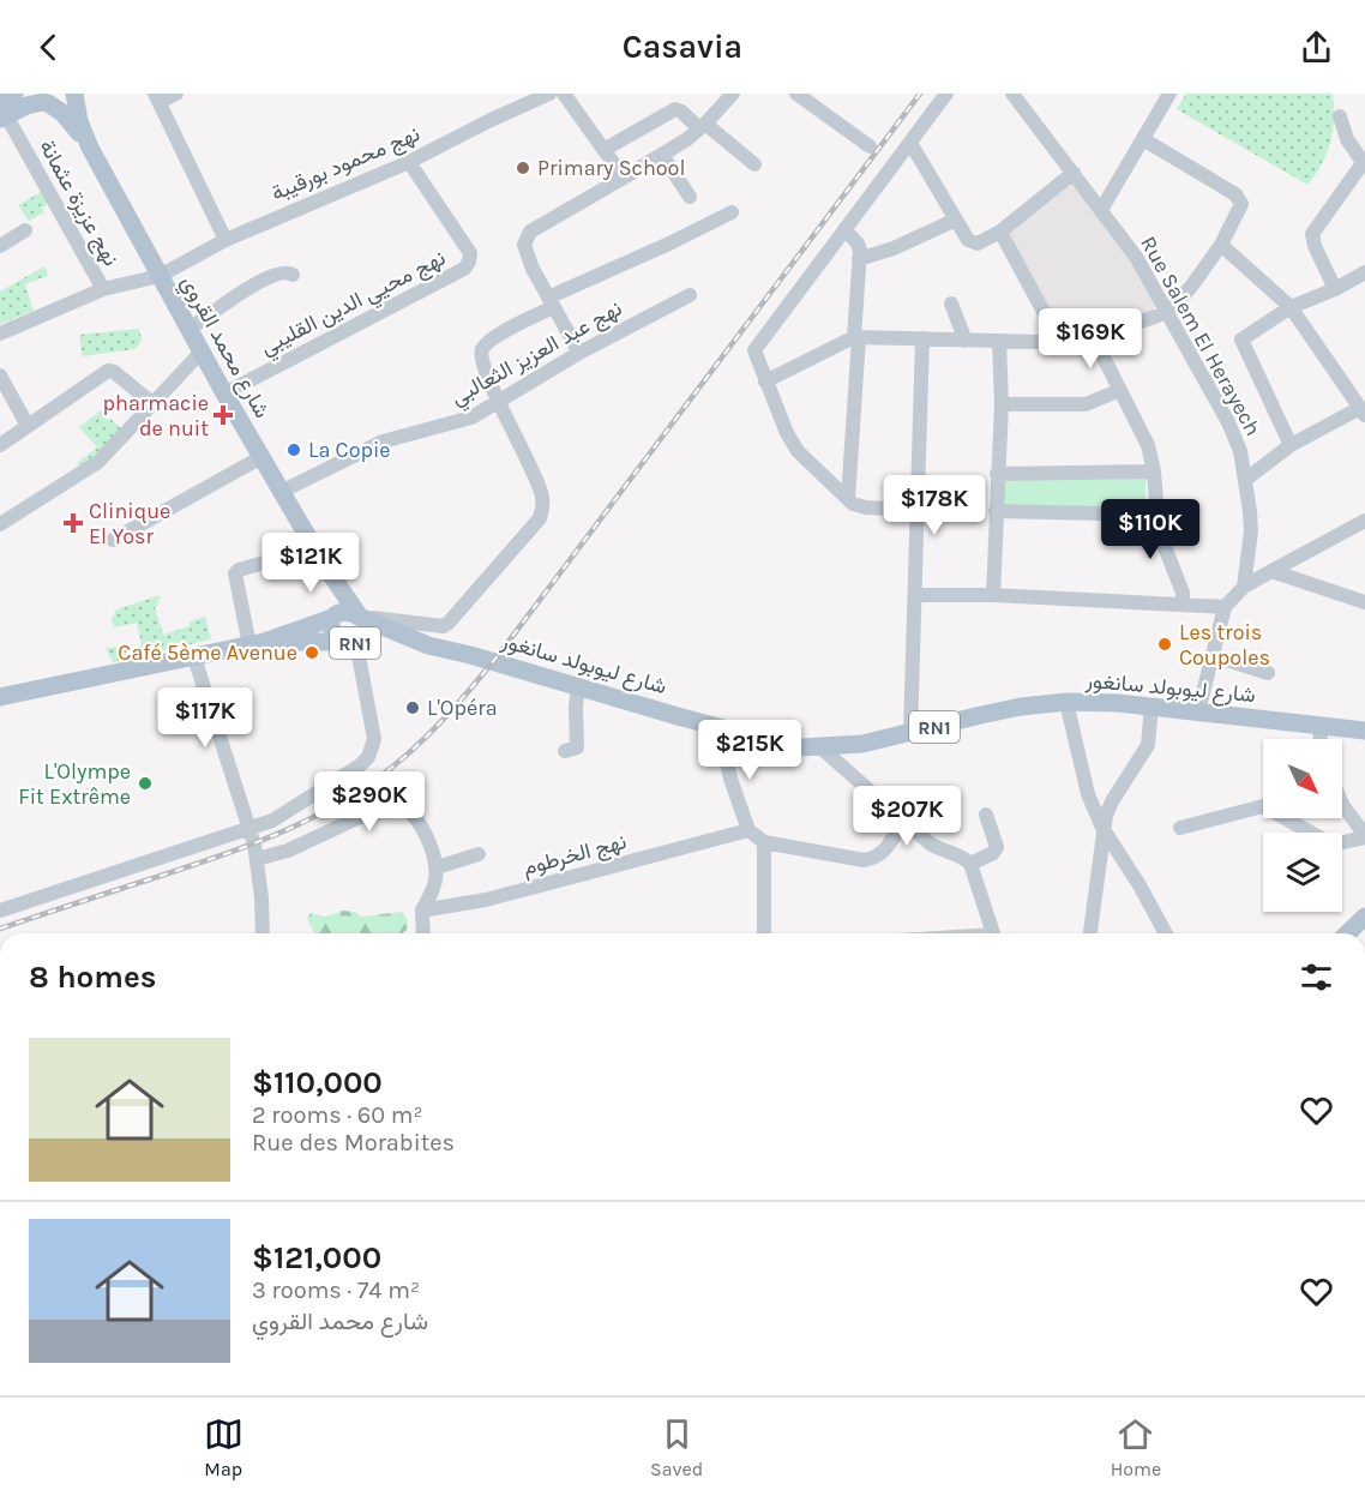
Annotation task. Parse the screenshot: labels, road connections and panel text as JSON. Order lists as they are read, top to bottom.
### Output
{
  "streets": {
    "main road": ["شارع محمد القروي", "RN1", "شارع ليوبولد سانغور"],
    "street": [
      "نهج محمود بورقيبة",
      "نهج عزيزة عثمانة",
      "نهج محيي الدين القليبي",
      "Rue Salem El Herayech",
      "نهج عبد العزيز الثعالبي",
      "نهج الخرطوم"
    ]
  },
  "crossings": [
    ["نهج محمود بورقيبة", "نهج عزيزة عثمانة"],
    ["نهج محمود بورقيبة", "نهج محيي الدين القليبي"],
    ["نهج محمود بورقيبة", "شارع محمد القروي"],
    ["نهج محيي الدين القليبي", "شارع محمد القروي"],
    ["شارع محمد القروي", "نهج عبد العزيز الثعالبي"],
    ["شارع محمد القروي", "RN1"],
    ["شارع محمد القروي", "شارع ليوبولد سانغور"],
    ["RN1", "شارع ليوبولد سانغور"]
  ],
  "places": {
    "other": [
      "Primary School",
      "La Copie",
      "Les trois Coupoles",
      "Café 5ème Avenue",
      "L'Opéra",
      "L'Olympe Fit Extrême"
    ],
    "health": ["pharmacie de nuit", "Clinique El Yosr"]
  },
  "north": "bottom right",
  "page": {
    "header": "Casavia",
    "price": [
      "$169K",
      "$178K",
      "$110K",
      "$121K",
      "$117K",
      "$215K",
      "$290K",
      "$207K"
    ],
    "heading": "8 homes",
    "list": [
      {
        "name": "$110,000",
        "note": "2 rooms · 60 m² · Rue des Morabites"
      },
      {
        "name": "$121,000",
        "note": "3 rooms · 74 m² · شارع محمد القروي"
      }
    ],
    "tabs": ["Map", "Saved", "Home"]
  }
}
